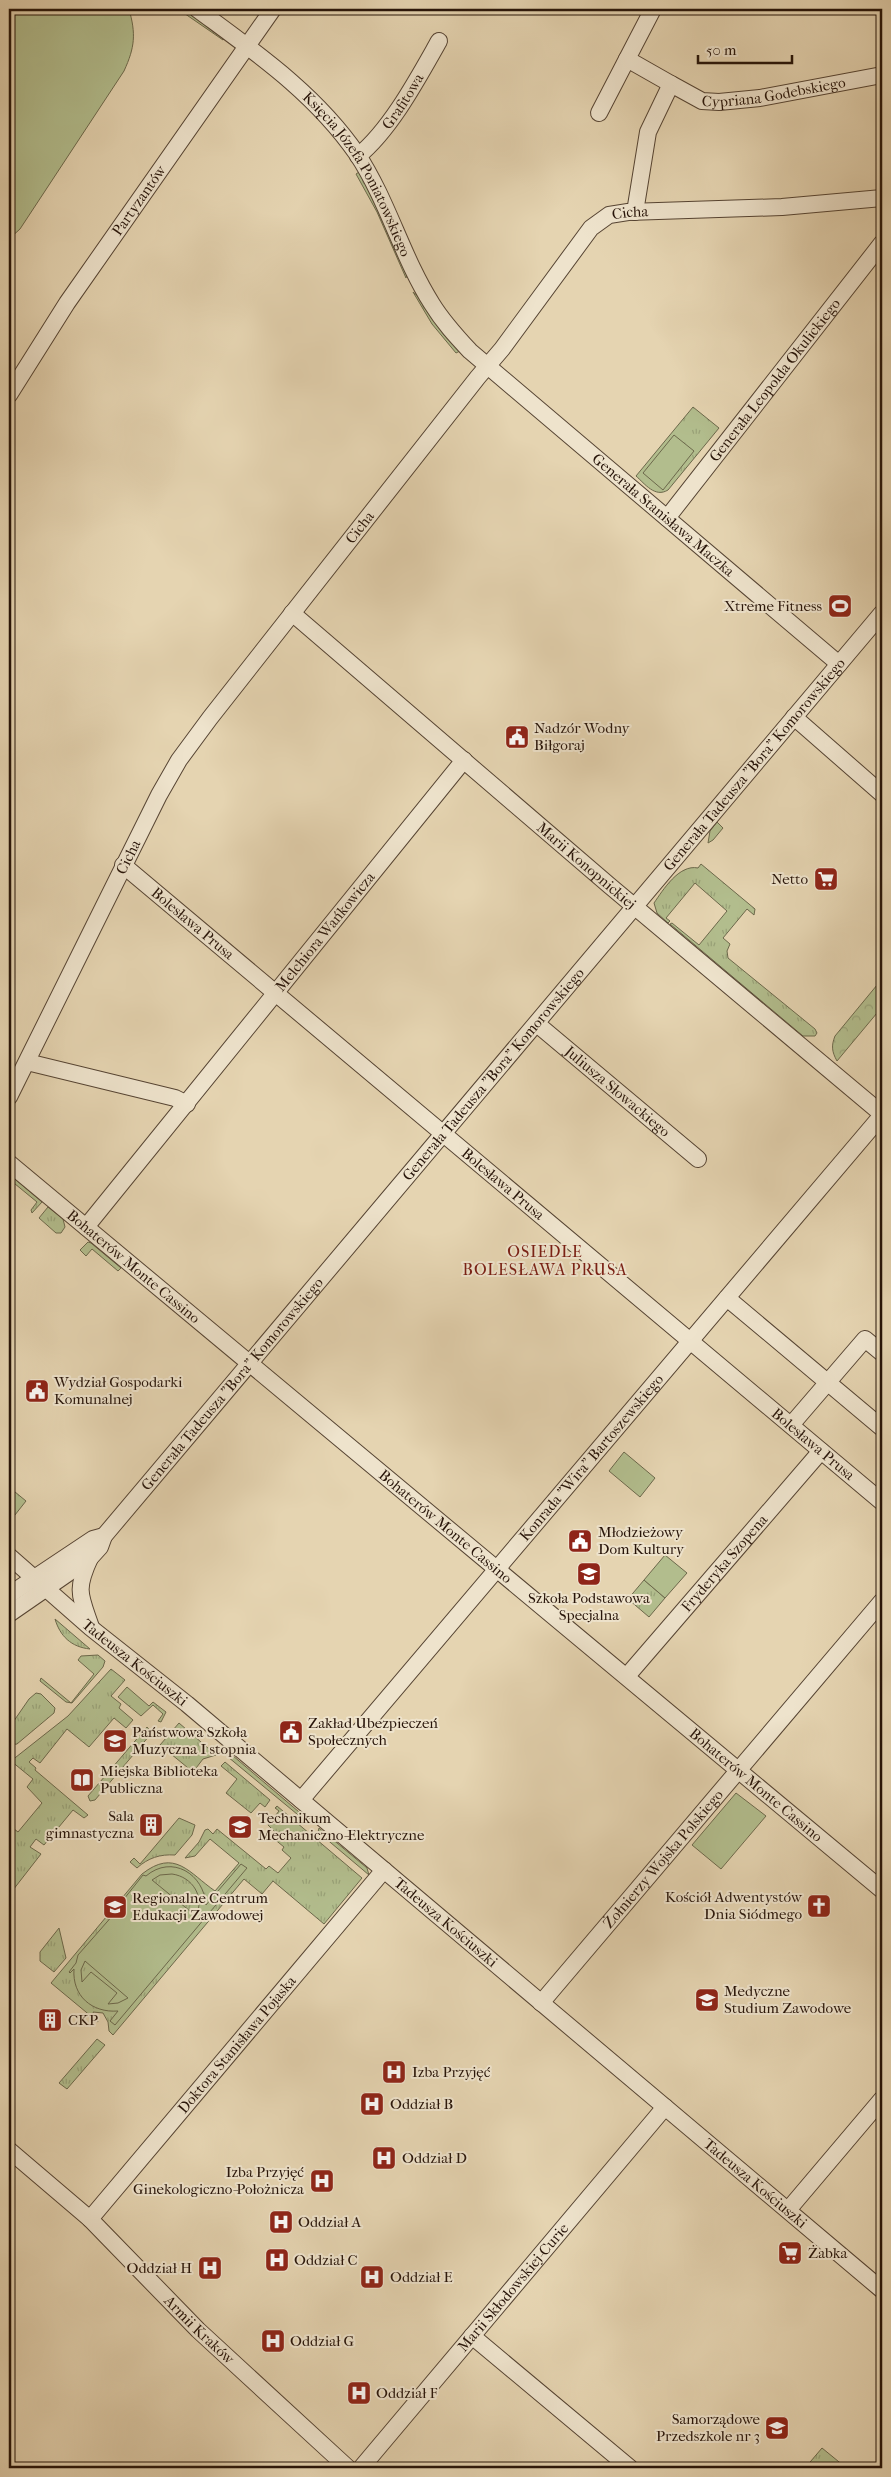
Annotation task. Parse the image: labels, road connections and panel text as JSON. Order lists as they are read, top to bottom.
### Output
{
  "streets": {
    "street": [
      "Cypriana Godebskiego",
      "Grafitowa",
      "Księcia Józefa Poniatowskiego",
      "Partyzantów",
      "Cicha",
      "Generała Leopolda Okulickiego",
      "Generała Stanisława Maczka",
      "Generała Tadeusza \"Bora\" Komorowskiego",
      "Marii Konopnickiej",
      "Bolesława Prusa",
      "Melchiora Wańkowicza",
      "Juliusza Słowackiego",
      "Bohaterów Monte Cassino",
      "Konrada \"Wira\" Bartoszewskiego",
      "Fryderyka Szopena",
      "Tadeusza Kościuszki",
      "Żołnierzy Wojska Polskiego",
      "Doktora Stanisława Pojaska",
      "Marii Skłodowskiej-Curie",
      "Armii Kraków"
    ]
  },
  "crossings": [
    ["Grafitowa", "Księcia Józefa Poniatowskiego"],
    ["Księcia Józefa Poniatowskiego", "Partyzantów"],
    ["Księcia Józefa Poniatowskiego", "Cicha"],
    ["Księcia Józefa Poniatowskiego", "Generała Stanisława Maczka"],
    ["Cicha", "Generała Stanisława Maczka"],
    ["Cicha", "Marii Konopnickiej"],
    ["Cicha", "Bolesława Prusa"],
    ["Generała Leopolda Okulickiego", "Generała Stanisława Maczka"],
    ["Generała Stanisława Maczka", "Generała Tadeusza \"Bora\" Komorowskiego"],
    ["Generała Tadeusza \"Bora\" Komorowskiego", "Marii Konopnickiej"],
    ["Generała Tadeusza \"Bora\" Komorowskiego", "Bolesława Prusa"],
    ["Generała Tadeusza \"Bora\" Komorowskiego", "Juliusza Słowackiego"],
    ["Generała Tadeusza \"Bora\" Komorowskiego", "Bohaterów Monte Cassino"],
    ["Generała Tadeusza \"Bora\" Komorowskiego", "Tadeusza Kościuszki"],
    ["Marii Konopnickiej", "Melchiora Wańkowicza"],
    ["Marii Konopnickiej", "Konrada \"Wira\" Bartoszewskiego"],
    ["Bolesława Prusa", "Melchiora Wańkowicza"],
    ["Bolesława Prusa", "Konrada \"Wira\" Bartoszewskiego"],
    ["Bolesława Prusa", "Fryderyka Szopena"],
    ["Melchiora Wańkowicza", "Bohaterów Monte Cassino"],
    ["Bohaterów Monte Cassino", "Konrada \"Wira\" Bartoszewskiego"],
    ["Bohaterów Monte Cassino", "Fryderyka Szopena"],
    ["Bohaterów Monte Cassino", "Żołnierzy Wojska Polskiego"],
    ["Konrada \"Wira\" Bartoszewskiego", "Tadeusza Kościuszki"],
    ["Tadeusza Kościuszki", "Żołnierzy Wojska Polskiego"],
    ["Tadeusza Kościuszki", "Doktora Stanisława Pojaska"],
    ["Tadeusza Kościuszki", "Marii Skłodowskiej-Curie"],
    ["Doktora Stanisława Pojaska", "Armii Kraków"]
  ],
  "districts": ["OSIEDLE BOLESŁAWA PRUSA"],
  "places": {
    "sports": ["Xtreme Fitness"],
    "public building": [
      "Nadzór Wodny Biłgoraj",
      "Wydział Gospodarki Komunalnej",
      "Młodzieżowy Dom Kultury",
      "Zakład Ubezpieczeń Społecznych"
    ],
    "supermarket": ["Netto", "Żabka"],
    "school or university": [
      "Szkoła Podstawowa Specjalna",
      "Państwowa Szkoła Muzyczna I stopnia",
      "Technikum Mechaniczno-Elektryczne",
      "Regionalne Centrum Edukacji Zawodowej",
      "Medyczne Studium Zawodowe",
      "Samorządowe Przedszkole nr 3"
    ],
    "library": ["Miejska Biblioteka Publiczna"],
    "building": ["Sala gimnastyczna", "CKP"],
    "church": ["Kościół Adwentystów Dnia Siódmego"],
    "hospital": [
      "Izba Przyjęć",
      "Oddział B",
      "Oddział D",
      "Izba Przyjęć Ginekologiczno-Położnicza",
      "Oddział A",
      "Oddział C",
      "Oddział H",
      "Oddział E",
      "Oddział G",
      "Oddział F"
    ]
  },
  "scale_bar": "50 m"
}
